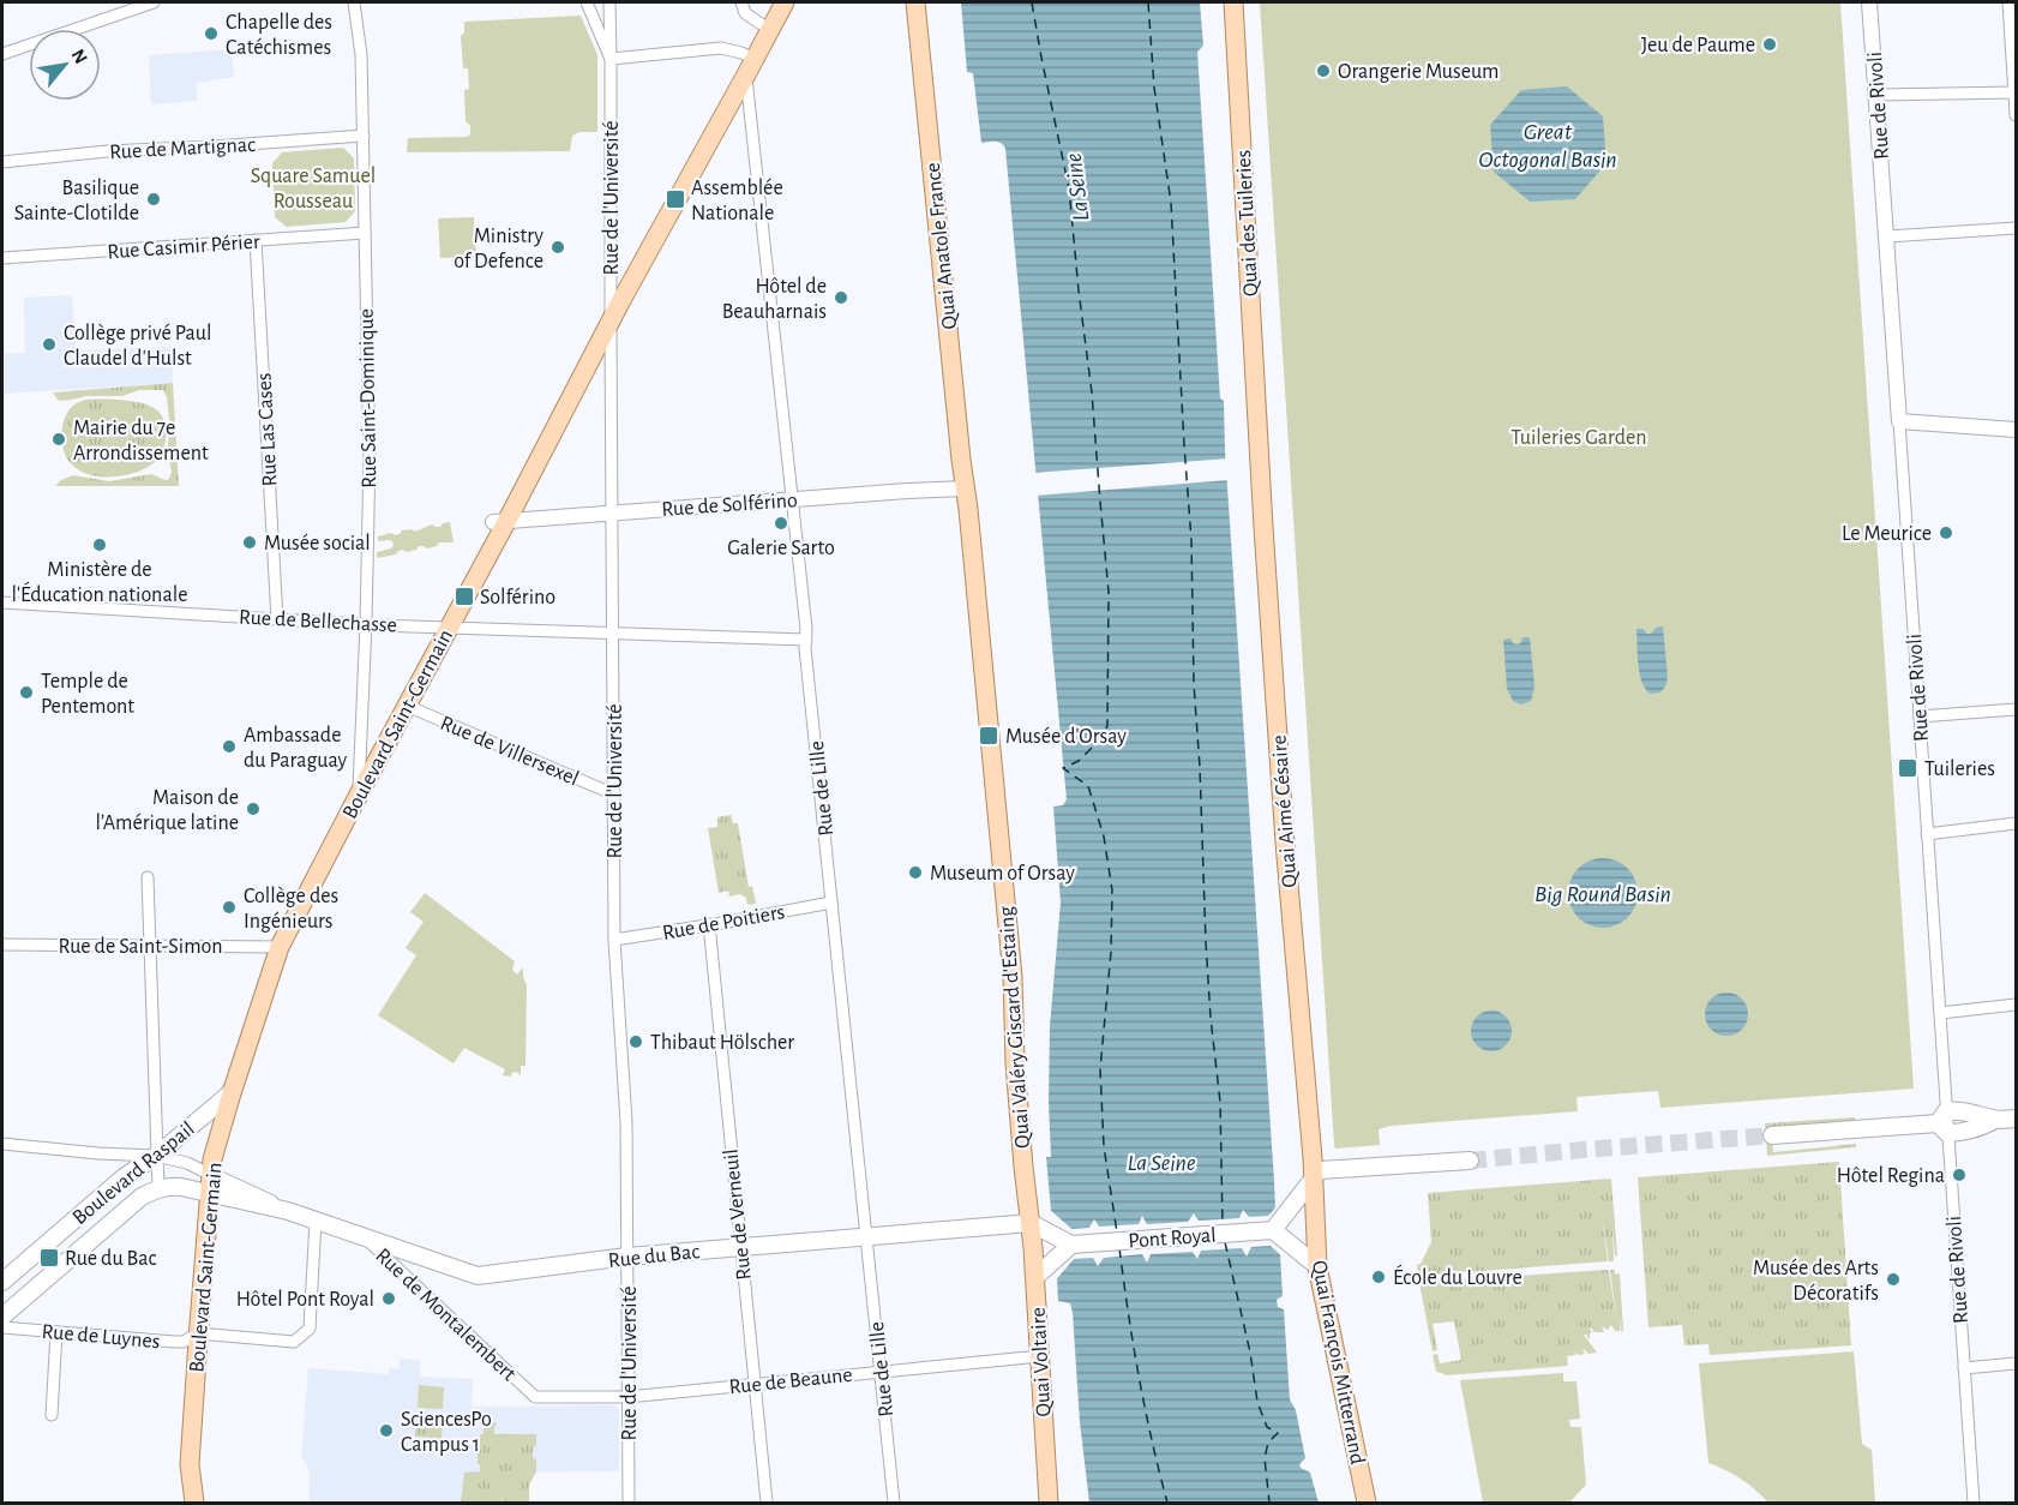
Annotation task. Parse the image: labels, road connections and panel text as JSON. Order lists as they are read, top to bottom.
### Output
{
  "streets": {
    "main road": [
      "Quai des Tuileries",
      "Quai Anatole France",
      "Boulevard Saint-Germain",
      "Quai Aimé Césaire",
      "Quai Valéry Giscard d'Estaing",
      "Boulevard Raspail",
      "Pont Royal",
      "Rue du Bac",
      "Quai Voltaire",
      "Quai François Mitterrand"
    ],
    "street": [
      "Rue de Rivoli",
      "Rue de Martignac",
      "Rue de l'Université",
      "Rue Casimir Périer",
      "Rue Saint-Dominique",
      "Rue Las Cases",
      "Rue de Solférino",
      "Rue de Bellechasse",
      "Rue de Villersexel",
      "Rue de Lille",
      "Rue de Poitiers",
      "Rue de Saint-Simon",
      "Rue de Verneuil",
      "Rue de Montalembert",
      "Rue de Luynes",
      "Rue de Beaune"
    ]
  },
  "crossings": [
    ["Rue de Martignac", "Rue Saint-Dominique"],
    ["Rue de l'Université", "Rue de Solférino"],
    ["Rue de l'Université", "Rue de Bellechasse"],
    ["Rue de l'Université", "Boulevard Saint-Germain"],
    ["Rue de l'Université", "Rue de Villersexel"],
    ["Rue de l'Université", "Rue de Poitiers"],
    ["Rue de l'Université", "Rue du Bac"],
    ["Rue de l'Université", "Rue de Beaune"],
    ["Quai des Tuileries", "Quai Aimé Césaire"],
    ["Rue Casimir Périer", "Rue Saint-Dominique"],
    ["Rue Casimir Périer", "Rue Las Cases"],
    ["Quai Anatole France", "Rue de Solférino"],
    ["Quai Anatole France", "Quai Valéry Giscard d'Estaing"],
    ["Rue Saint-Dominique", "Rue de Bellechasse"],
    ["Rue Saint-Dominique", "Boulevard Saint-Germain"],
    ["Rue Las Cases", "Rue de Bellechasse"],
    ["Rue de Solférino", "Boulevard Saint-Germain"],
    ["Rue de Solférino", "Rue de Lille"],
    ["Rue de Solférino", "Quai Valéry Giscard d'Estaing"],
    ["Rue de Bellechasse", "Boulevard Saint-Germain"],
    ["Rue de Bellechasse", "Rue de Lille"],
    ["Boulevard Saint-Germain", "Rue de Villersexel"],
    ["Boulevard Saint-Germain", "Rue de Lille"],
    ["Boulevard Saint-Germain", "Rue de Saint-Simon"],
    ["Boulevard Saint-Germain", "Boulevard Raspail"],
    ["Boulevard Saint-Germain", "Rue du Bac"],
    ["Boulevard Saint-Germain", "Rue de Luynes"],
    ["Rue de Lille", "Rue de Poitiers"],
    ["Rue de Lille", "Rue du Bac"],
    ["Rue de Lille", "Rue de Beaune"],
    ["Quai Aimé Césaire", "Quai François Mitterrand"],
    ["Rue de Poitiers", "Rue de Verneuil"],
    ["Quai Valéry Giscard d'Estaing", "Rue du Bac"],
    ["Quai Valéry Giscard d'Estaing", "Quai Voltaire"],
    ["Boulevard Raspail", "Rue du Bac"],
    ["Rue de Verneuil", "Rue du Bac"],
    ["Rue de Verneuil", "Rue de Beaune"],
    ["Rue du Bac", "Rue de Montalembert"],
    ["Rue du Bac", "Rue de Luynes"],
    ["Rue du Bac", "Quai Voltaire"],
    ["Rue de Montalembert", "Rue de Beaune"],
    ["Quai Voltaire", "Rue de Beaune"]
  ],
  "water": ["Great Octogonal Basin", "La Seine", "Big Round Basin"],
  "parks": ["Square Samuel Rousseau", "Tuileries Garden"],
  "places": {
    "other": [
      "Chapelle des Catéchismes",
      "Jeu de Paume",
      "Orangerie Museum",
      "Basilique Sainte-Clotilde",
      "Ministry of Defence",
      "Hôtel de Beauharnais",
      "Collège privé Paul Claudel d'Hulst",
      "Mairie du 7e Arrondissement",
      "Galerie Sarto",
      "Le Meurice",
      "Musée social",
      "Ministère de l'Éducation nationale",
      "Temple de Pentemont",
      "Ambassade du Paraguay",
      "Maison de l’Amérique latine",
      "Museum of Orsay",
      "Collège des Ingénieurs",
      "Thibaut Hölscher",
      "Hôtel Regina",
      "École du Louvre",
      "Musée des Arts Décoratifs",
      "Hôtel Pont Royal",
      "SciencesPo Campus 1"
    ],
    "transit": [
      "Assemblée Nationale",
      "Solférino",
      "Musée d'Orsay",
      "Tuileries",
      "Rue du Bac"
    ]
  },
  "north": "top right"
}
